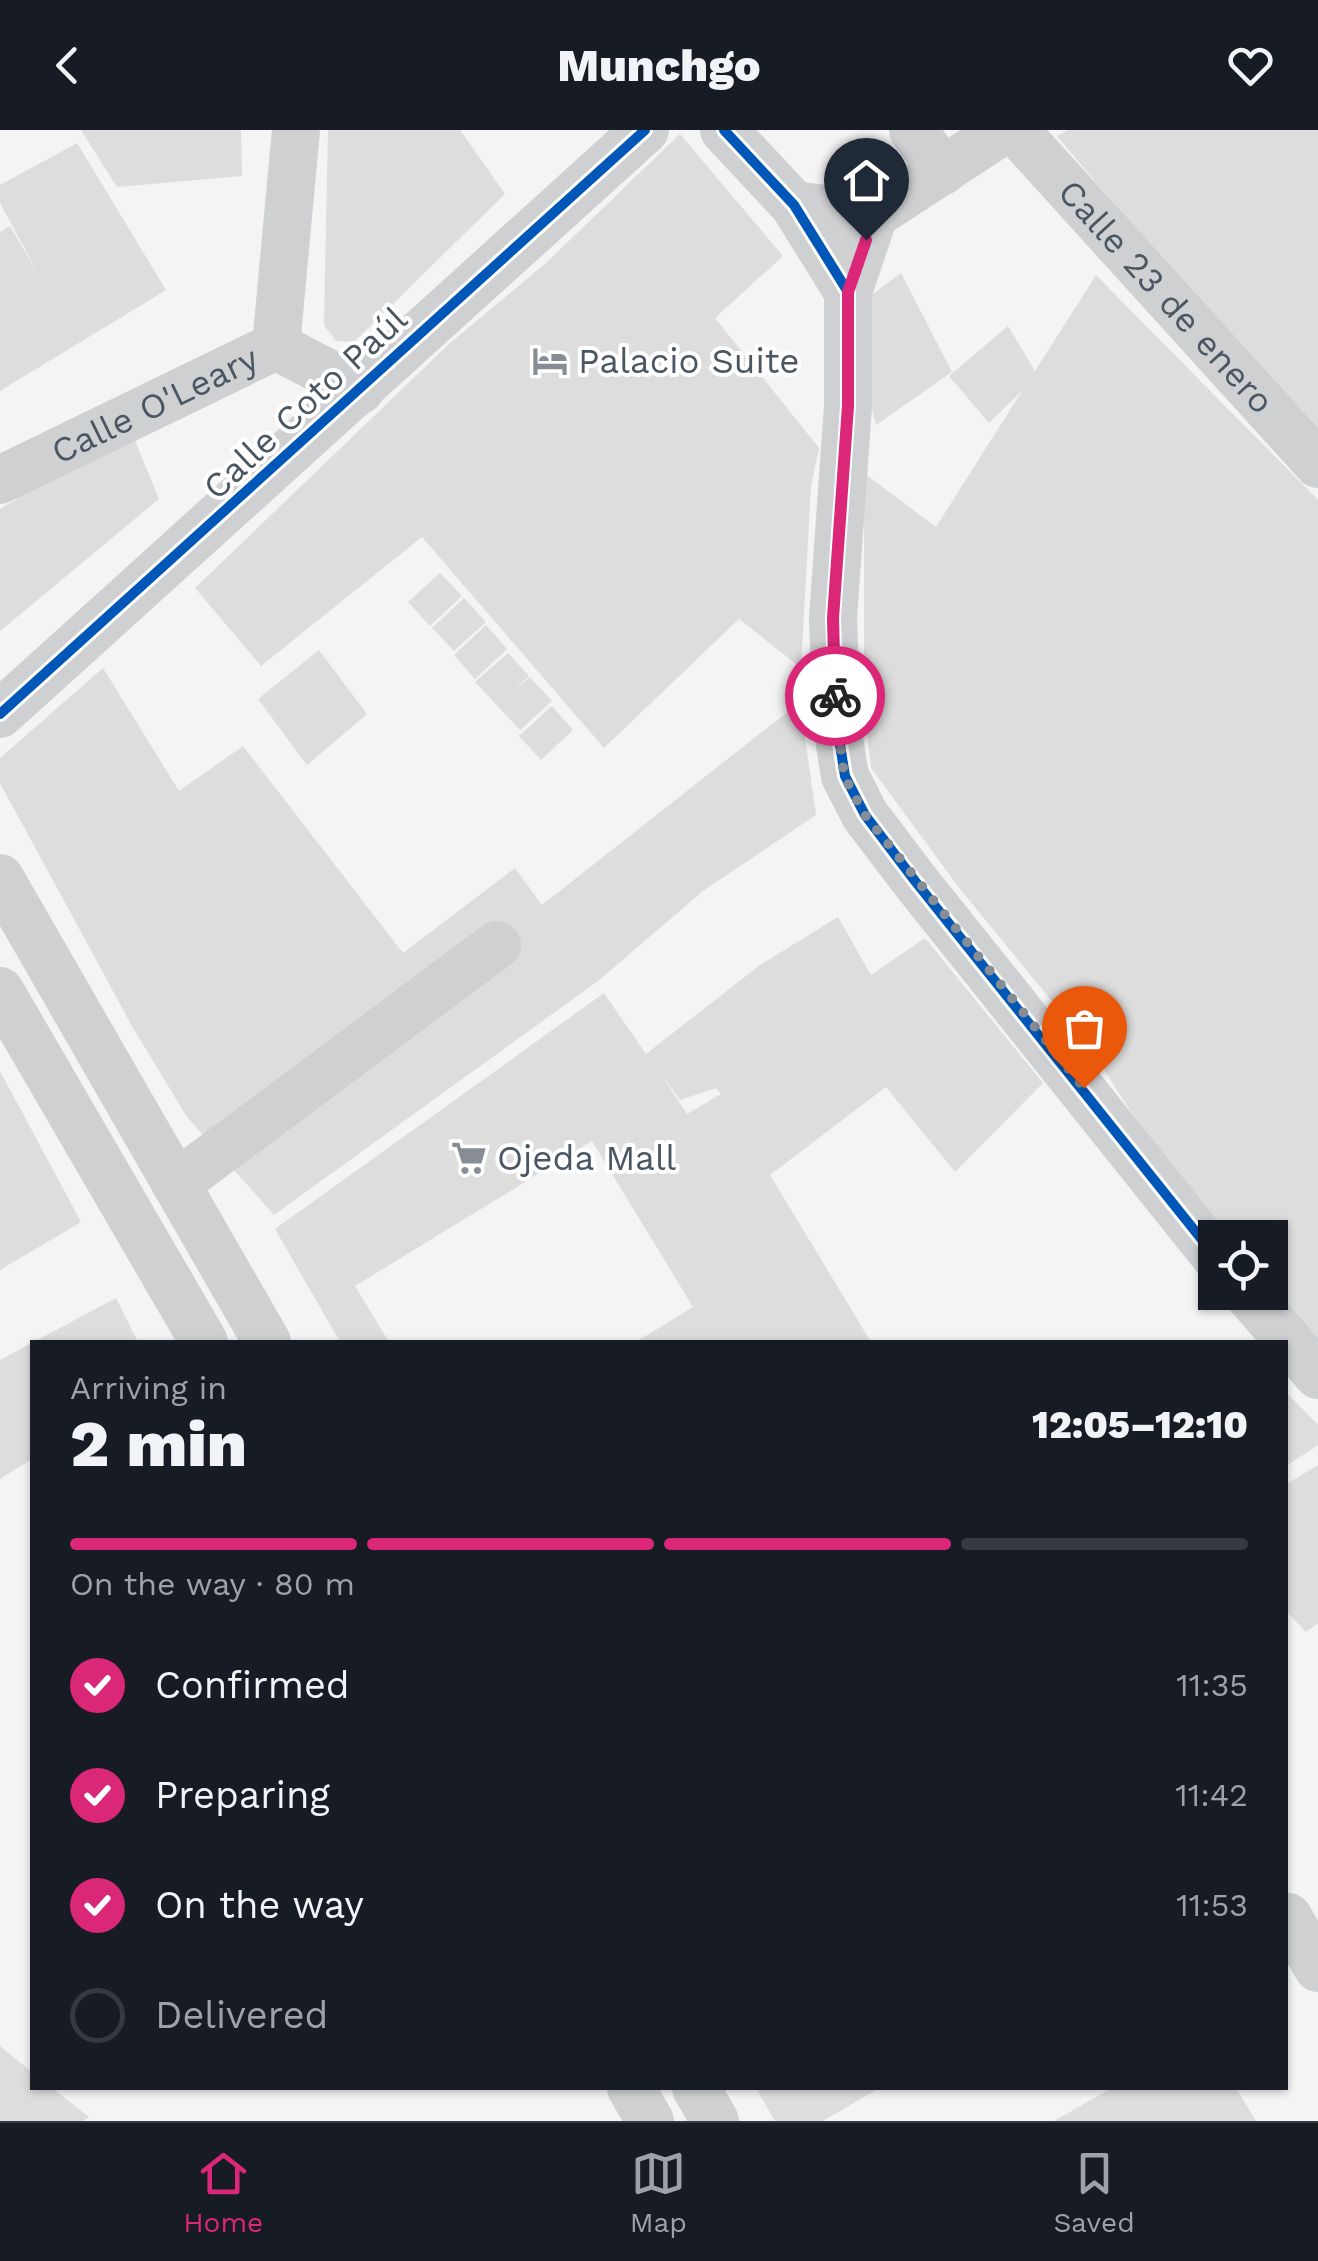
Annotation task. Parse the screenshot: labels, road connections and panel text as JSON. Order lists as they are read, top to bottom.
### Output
{
  "streets": {
    "street": ["Calle 23 de enero", "Calle Coto Paúl", "Calle O'Leary"]
  },
  "places": {
    "hotel": ["Palacio Suite"],
    "supermarket": ["Ojeda Mall"]
  },
  "page": {
    "header": "Munchgo",
    "heading": ["2 min", "Arriving in", "12:05–12:10"],
    "bar": "On the way · 80 m",
    "list": [
      ["Confirmed", "11:35"],
      ["Preparing", "11:42"],
      ["On the way", "11:53"],
      "Delivered"
    ],
    "tabs": ["Home", "Map", "Saved"]
  }
}
